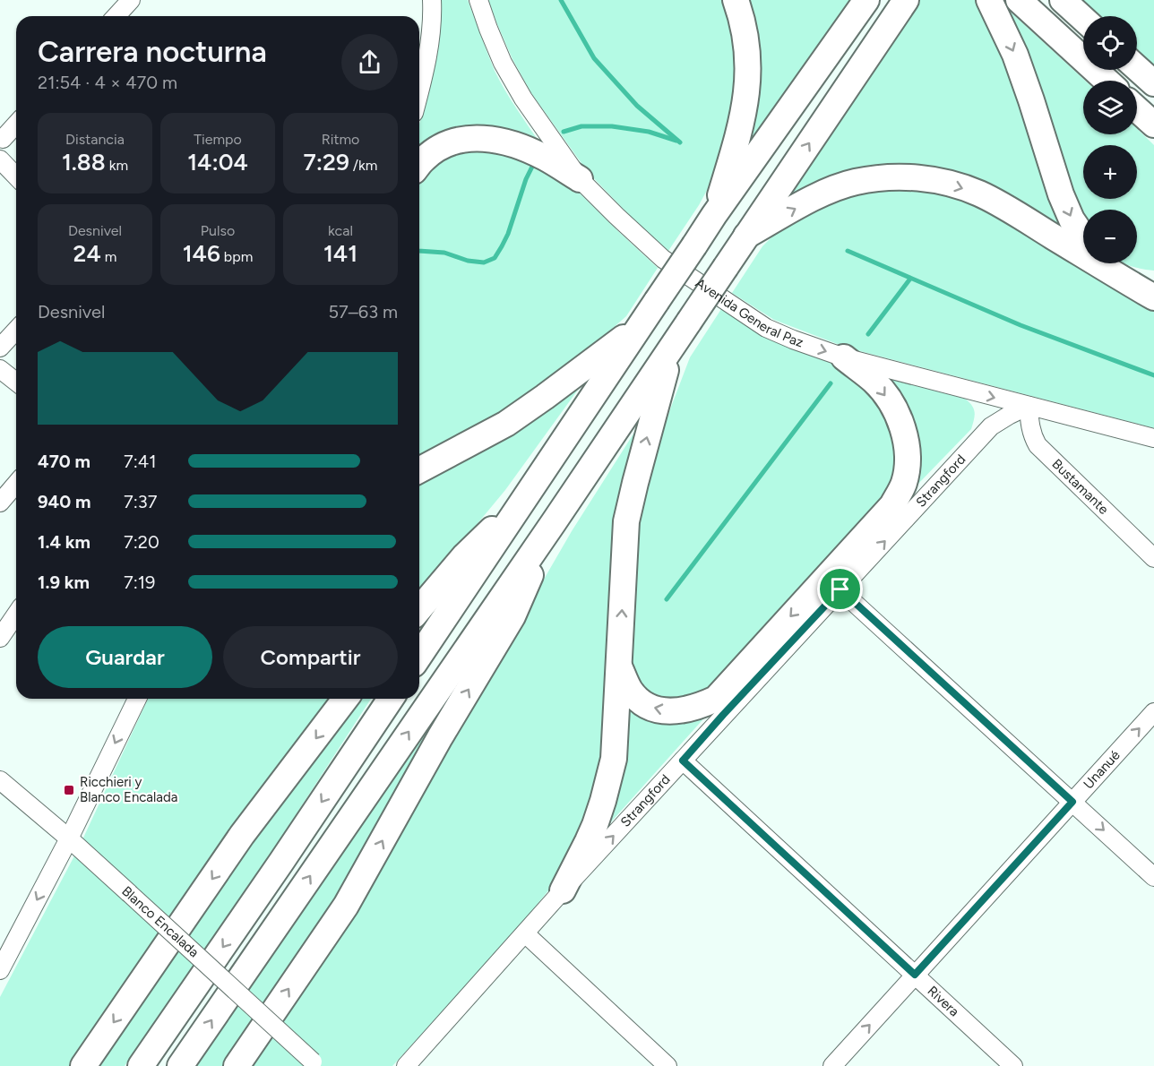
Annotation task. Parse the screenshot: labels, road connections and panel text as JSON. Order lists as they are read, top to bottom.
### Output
{
  "streets": {
    "street": [
      "Avenida General Paz",
      "Strangford",
      "Bustamante",
      "Unanué",
      "Blanco Encalada",
      "Rivera"
    ]
  },
  "crossings": [
    ["Avenida General Paz", "Strangford"],
    ["Avenida General Paz", "Bustamante"],
    ["Strangford", "Bustamante"],
    ["Strangford", "Rivera"],
    ["Unanué", "Rivera"]
  ],
  "one_way": ["Avenida General Paz", "Unanué"],
  "places": {
    "transit": ["Ricchieri y Blanco Encalada"]
  },
  "page": {
    "map_buttons": ["+", "−"],
    "heading": ["Carrera nocturna", "21:54 · 4 × 470 m"],
    "stats": [
      ["Distancia", "1.88 km"],
      ["Tiempo", "14:04"],
      ["Ritmo", "7:29 /km"],
      ["Desnivel", "24 m"],
      ["Pulso", "146 bpm"],
      ["kcal", "141"]
    ],
    "chart": ["Desnivel", "57–63 m"],
    "list": [
      {
        "name": "470 m",
        "note": "7:41"
      },
      {
        "name": "940 m",
        "note": "7:37"
      },
      {
        "name": "1.4 km",
        "note": "7:20"
      },
      {
        "name": "1.9 km",
        "note": "7:19"
      }
    ],
    "buttons": ["Guardar", "Compartir"]
  }
}
